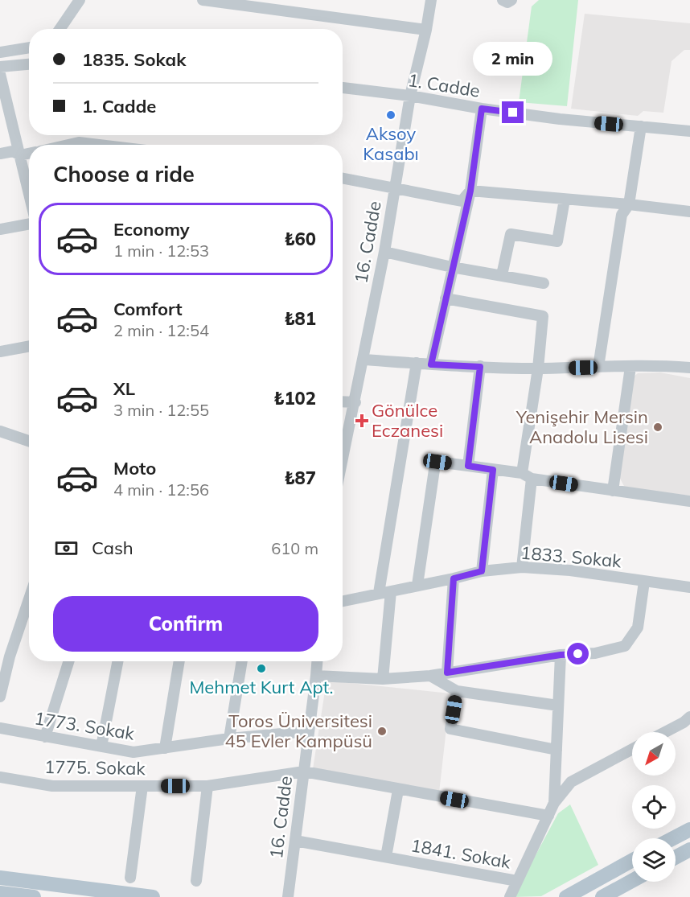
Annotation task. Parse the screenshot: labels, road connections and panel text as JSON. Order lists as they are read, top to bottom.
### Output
{
  "streets": {
    "street": [
      "1. Cadde",
      "16. Cadde",
      "1833. Sokak",
      "1773. Sokak",
      "1775. Sokak",
      "1841. Sokak"
    ]
  },
  "crossings": [
    ["1. Cadde", "16. Cadde"],
    ["16. Cadde", "1773. Sokak"],
    ["16. Cadde", "1775. Sokak"],
    ["16. Cadde", "1841. Sokak"],
    ["1775. Sokak", "1841. Sokak"]
  ],
  "places": {
    "other": [
      "Aksoy Kasabı",
      "Yenişehir Mersin Anadolu Lisesi",
      "Mehmet Kurt Apt.",
      "Toros Üniversitesi 45 Evler Kampüsü"
    ],
    "health": ["Gönülce Eczanesi"]
  },
  "north": "bottom left",
  "page": {
    "banner": ["1835. Sokak", "1. Cadde"],
    "bubble": "2 min",
    "heading": "Choose a ride",
    "list": [
      {
        "name": "Economy",
        "note": "1 min · 12:53",
        "value": "₺60"
      },
      {
        "name": "Comfort",
        "note": "2 min · 12:54",
        "value": "₺81"
      },
      {
        "name": "XL",
        "note": "3 min · 12:55",
        "value": "₺102"
      },
      {
        "name": "Moto",
        "note": "4 min · 12:56",
        "value": "₺87"
      }
    ],
    "pay": ["Cash", "610 m"],
    "buttons": "Confirm"
  }
}
